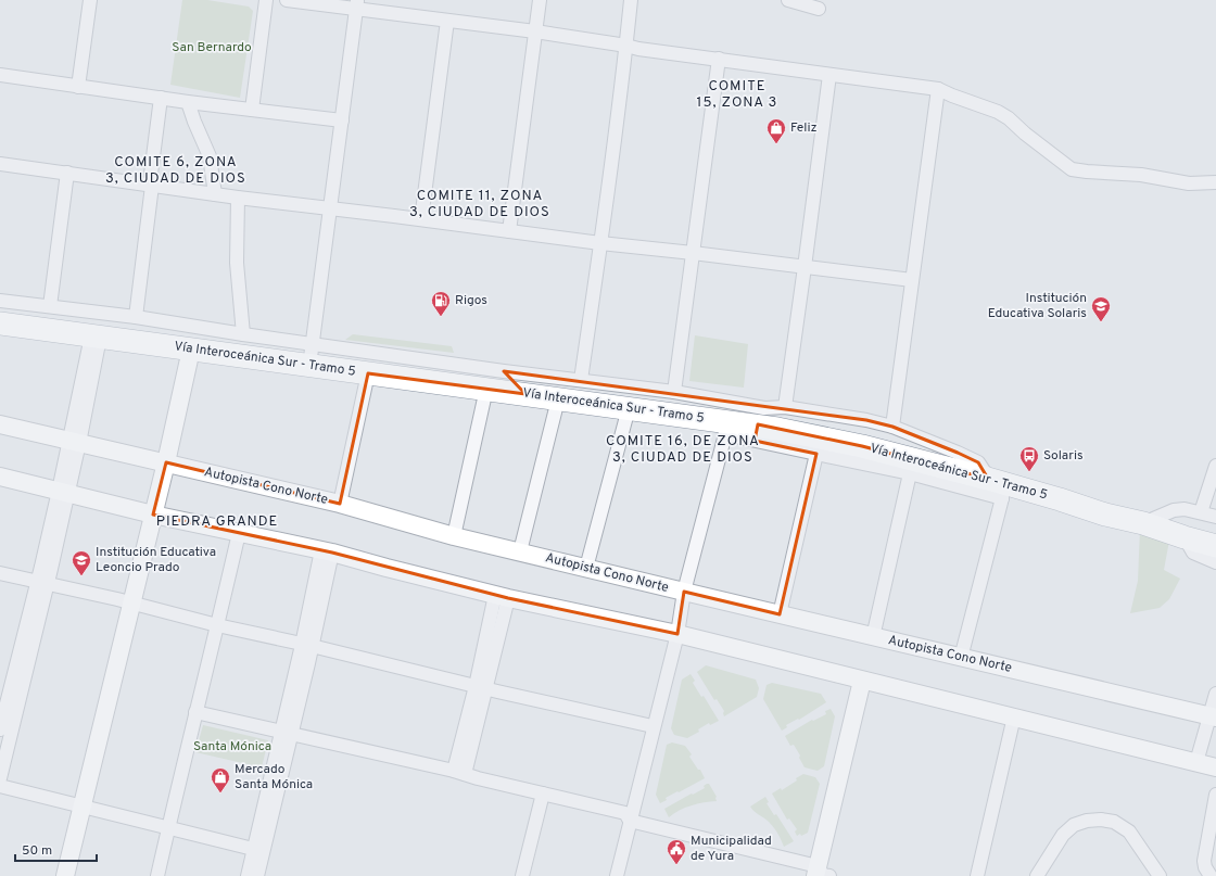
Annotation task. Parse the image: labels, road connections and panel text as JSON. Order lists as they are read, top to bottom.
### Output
{
  "streets": {
    "highway": ["Vía Interoceánica Sur - Tramo 5"],
    "main road": ["Autopista Cono Norte"]
  },
  "districts": [
    "COMITE 15, ZONA 3",
    "COMITE 6, ZONA 3, CIUDAD DE DIOS",
    "COMITE 11, ZONA 3, CIUDAD DE DIOS",
    "COMITE 16, DE ZONA 3, CIUDAD DE DIOS",
    "PIEDRA GRANDE"
  ],
  "parks": ["San Bernardo", "Santa Mónica"],
  "places": {
    "shop": ["Feliz", "Mercado Santa Mónica"],
    "fuel station": ["Rigos"],
    "school or university": ["Institución Educativa Solaris", "Institución Educativa Leoncio Prado"],
    "bus stop": ["Solaris"],
    "public building": ["Municipalidad de Yura"]
  },
  "scale_bar": "50 m"
}
